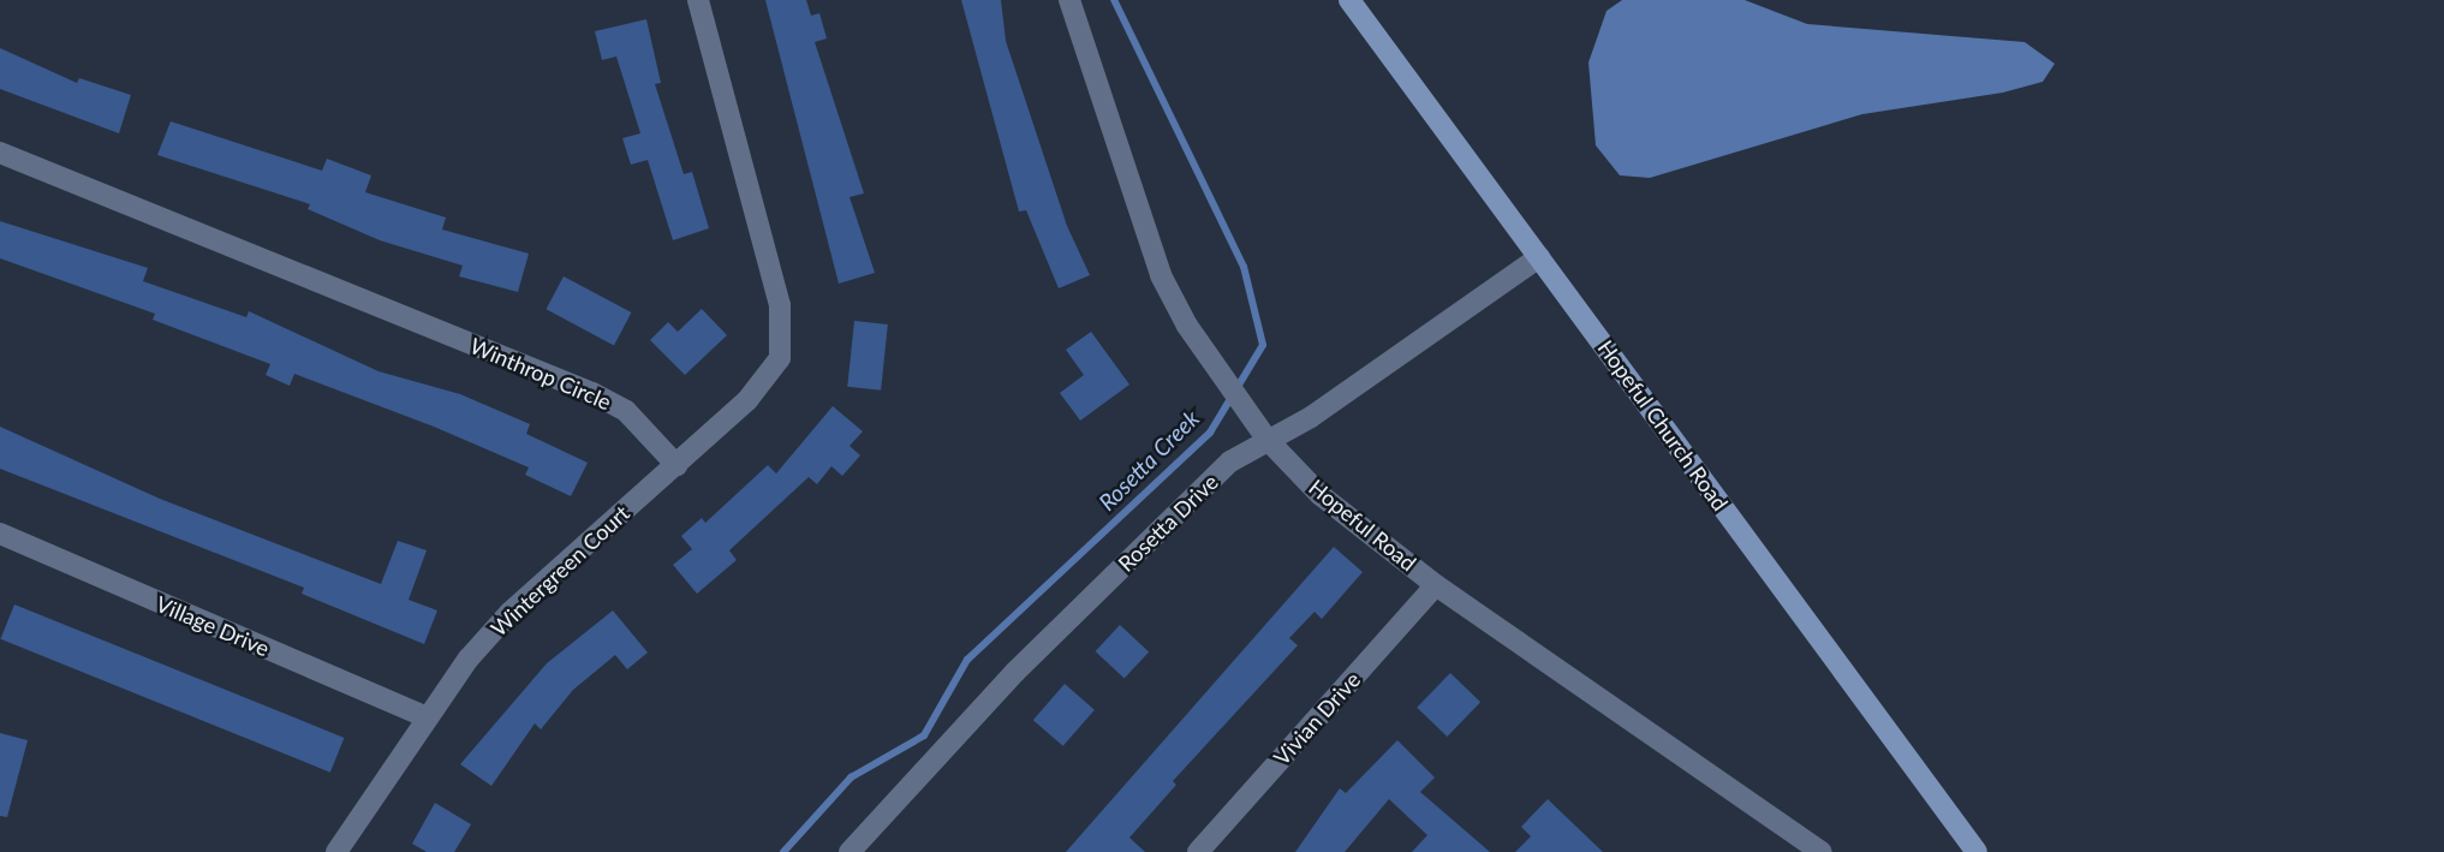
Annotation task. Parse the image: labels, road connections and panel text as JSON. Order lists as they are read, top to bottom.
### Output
{
  "streets": {
    "main road": ["Hopeful Church Road"],
    "street": [
      "Winthrop Circle",
      "Rosetta Drive",
      "Hopeful Road",
      "Wintergreen Court",
      "Village Drive",
      "Vivian Drive"
    ]
  },
  "crossings": [
    ["Winthrop Circle", "Wintergreen Court"],
    ["Hopeful Church Road", "Rosetta Drive"],
    ["Rosetta Drive", "Hopeful Road"],
    ["Hopeful Road", "Vivian Drive"],
    ["Wintergreen Court", "Village Drive"]
  ],
  "water": ["Rosetta Creek"]
}
